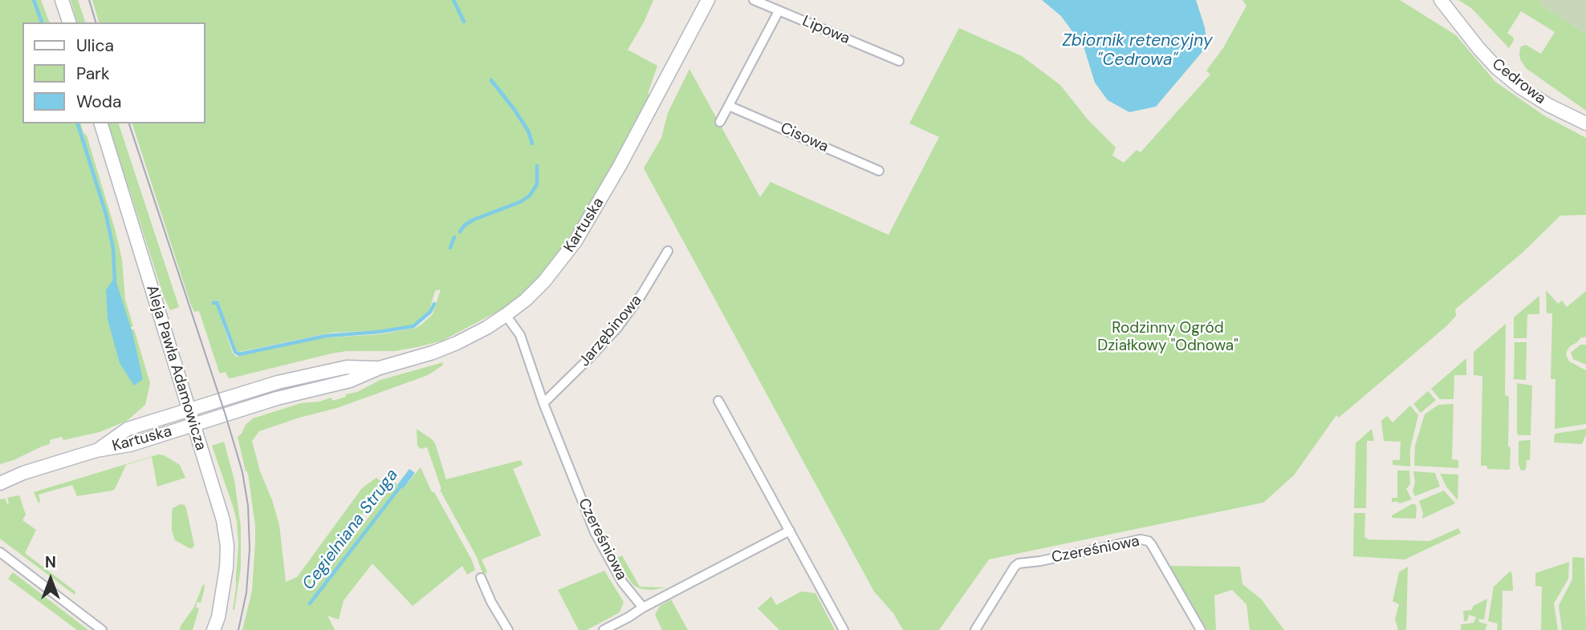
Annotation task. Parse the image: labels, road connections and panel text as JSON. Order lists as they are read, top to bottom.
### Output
{
  "streets": {
    "street": [
      "Lipowa",
      "Cedrowa",
      "Cisowa",
      "Kartuska",
      "Jarzębinowa",
      "Aleja Pawła Adamowicza",
      "Czereśniowa"
    ]
  },
  "crossings": [
    ["Kartuska", "Aleja Pawła Adamowicza"],
    ["Kartuska", "Czereśniowa"],
    ["Jarzębinowa", "Czereśniowa"]
  ],
  "water": ["Zbiornik retencyjny \"Cedrowa\"", "Cegielniana Struga"],
  "parks": ["Rodzinny Ogród Działkowy \"Odnowa\""],
  "legend": ["Ulica", "Park", "Woda"],
  "north": "top"
}
